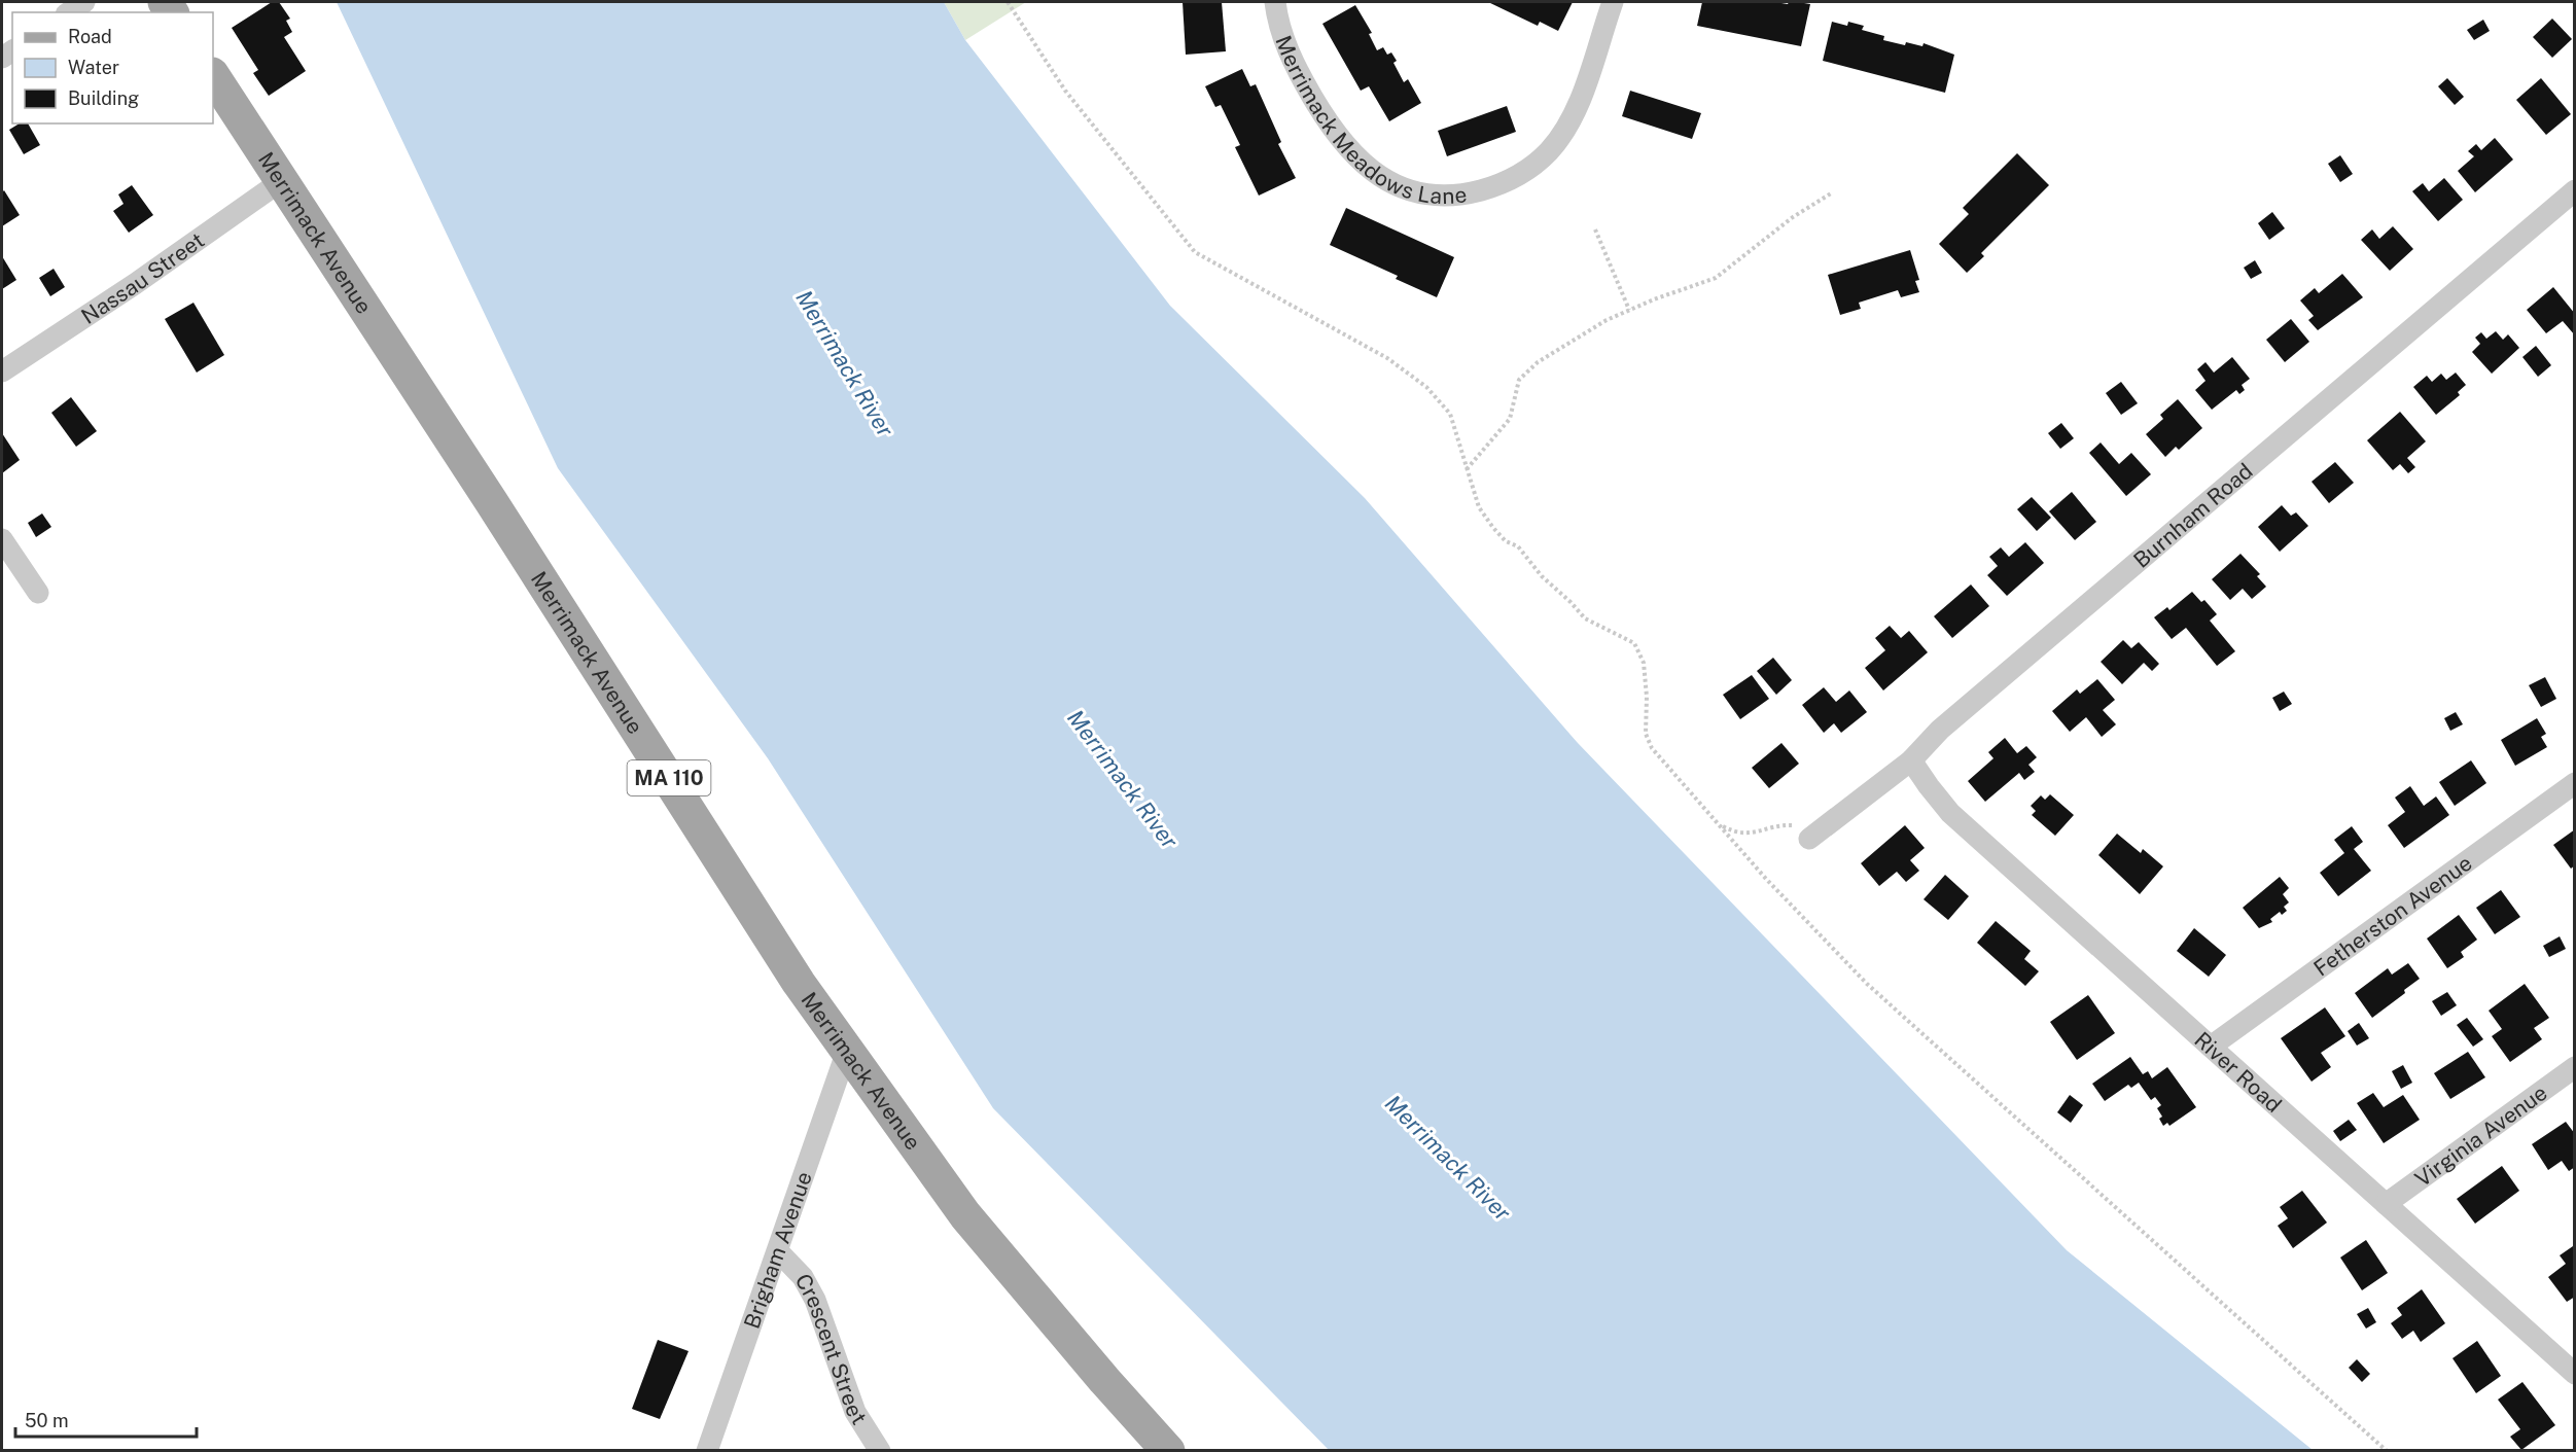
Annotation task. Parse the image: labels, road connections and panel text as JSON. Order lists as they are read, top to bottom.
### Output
{
  "streets": {
    "main road": ["Merrimack Avenue", "MA 110"],
    "street": [
      "Merrimack Meadows Lane",
      "Nassau Street",
      "Burnham Road",
      "Fetherston Avenue",
      "River Road",
      "Virginia Avenue",
      "Brigham Avenue",
      "Crescent Street"
    ]
  },
  "crossings": [
    ["Merrimack Avenue", "Nassau Street"],
    ["Merrimack Avenue", "Brigham Avenue"],
    ["Burnham Road", "River Road"],
    ["Fetherston Avenue", "River Road"],
    ["River Road", "Virginia Avenue"],
    ["Brigham Avenue", "Crescent Street"]
  ],
  "water": ["Merrimack River"],
  "legend": ["Road", "Water", "Building"],
  "scale_bar": "50 m"
}
